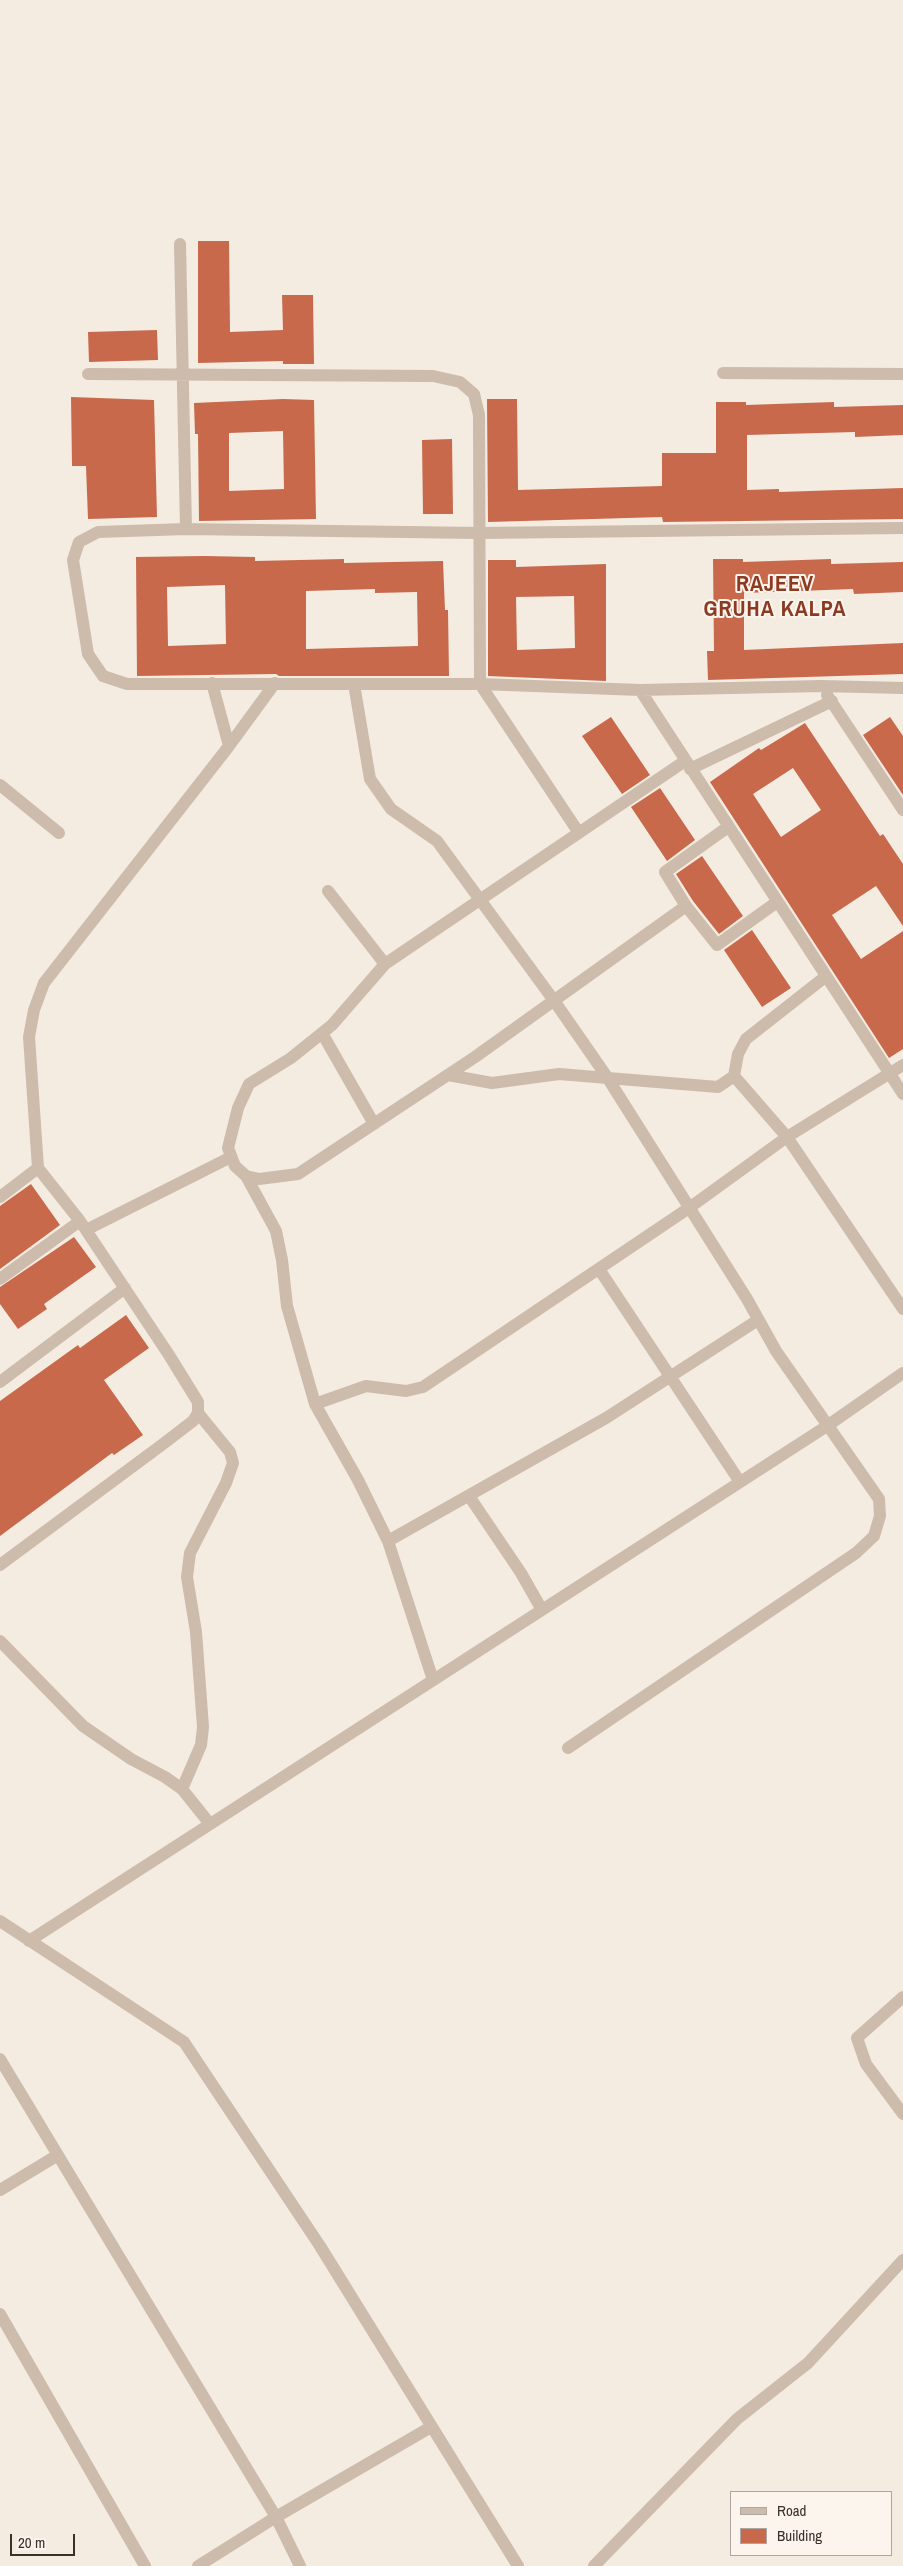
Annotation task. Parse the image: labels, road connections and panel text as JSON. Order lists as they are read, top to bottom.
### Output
{
  "districts": ["RAJEEV GRUHA KALPA"],
  "legend": ["Road", "Building"],
  "scale_bar": "20 m"
}
